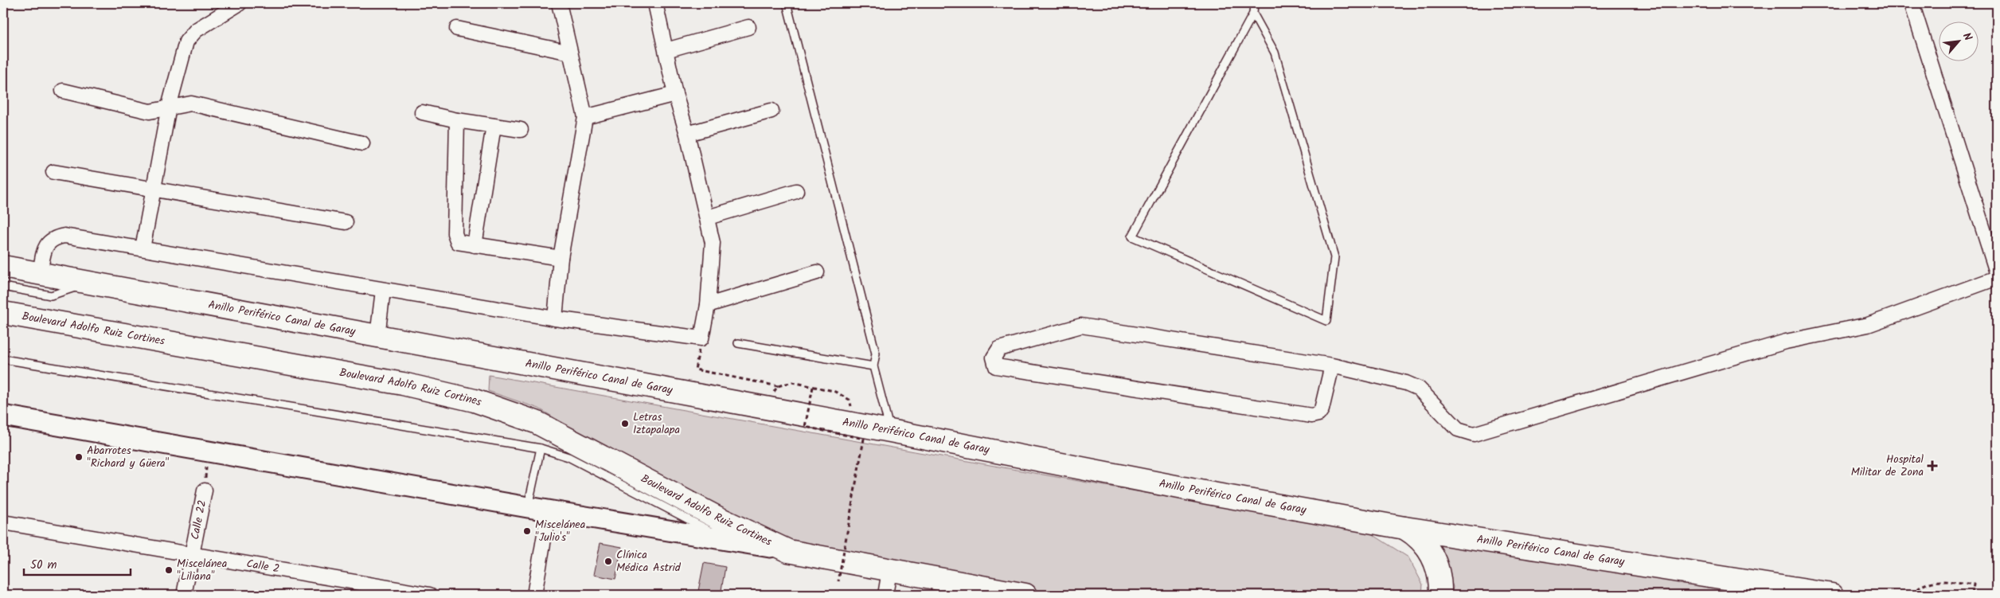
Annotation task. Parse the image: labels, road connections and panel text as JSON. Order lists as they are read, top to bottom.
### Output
{
  "streets": {
    "highway": ["Anillo Periférico Canal de Garay", "Boulevard Adolfo Ruiz Cortines"],
    "street": ["Calle 22", "Calle 2"]
  },
  "crossings": [
    ["Calle 22", "Calle 2"]
  ],
  "places": {
    "other": [
      "Letras Iztapalapa",
      "Abarrotes \"Richard y Güera\"",
      "Miscelánea \"Julio's\"",
      "Clínica Médica Astrid",
      "Miscelánea \"Liliana\""
    ],
    "health": ["Hospital Militar de Zona"]
  },
  "scale_bar": "50 m",
  "north": "top right"
}
